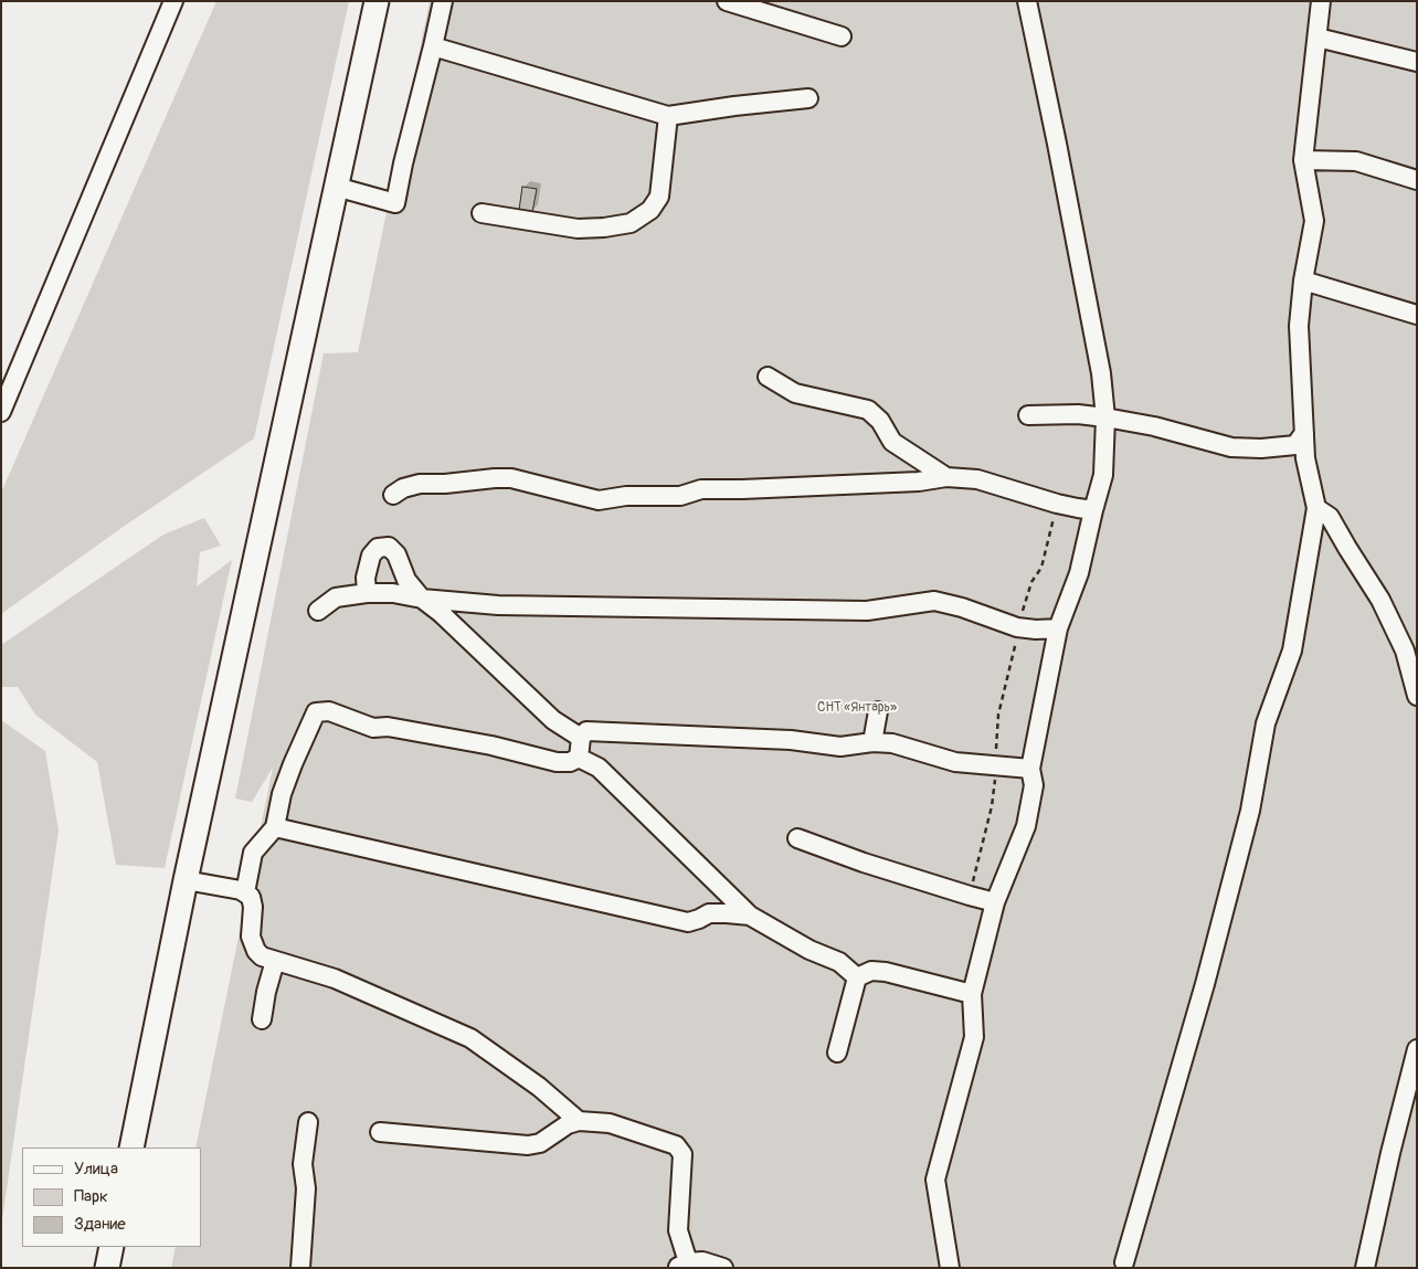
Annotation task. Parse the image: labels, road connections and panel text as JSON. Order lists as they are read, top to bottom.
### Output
{
  "parks": ["СНТ «Янтарь»"],
  "legend": ["Улица", "Парк", "Здание"]
}
